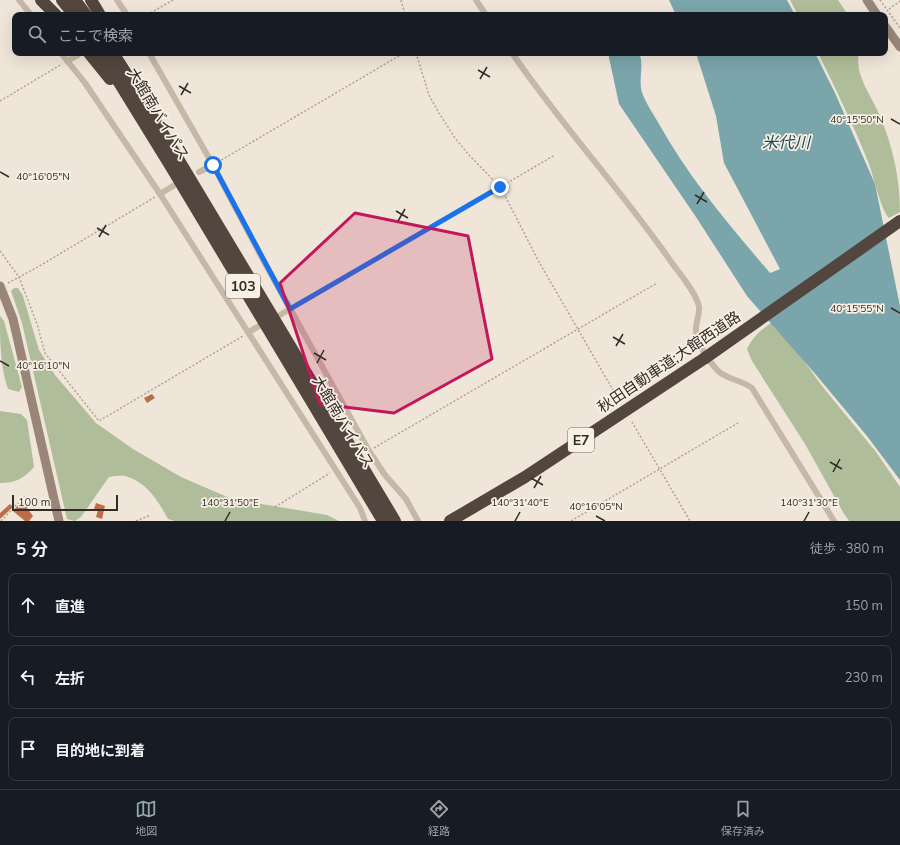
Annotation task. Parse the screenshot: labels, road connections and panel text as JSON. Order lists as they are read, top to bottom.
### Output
{
  "streets": {
    "highway": [
      "大館南バイパス",
      "103",
      "秋田自動車道;大館西道路",
      "E7"
    ]
  },
  "water": ["米代川"],
  "scale_bar": "100 m",
  "page": {
    "search": "ここで検索",
    "scale": "100 m",
    "heading": ["5 分", "徒歩 · 380 m"],
    "list": [
      ["直進", "150 m"],
      ["左折", "230 m"],
      "目的地に到着"
    ],
    "nav": ["地図", "経路", "保存済み"]
  },
  "coordinates": [
    "40°15'50\"N",
    "40°16'05\"N",
    "40°15'55\"N",
    "40°16'10\"N",
    "140°31'50\"E",
    "140°31'40\"E",
    "140°31'30\"E"
  ]
}
